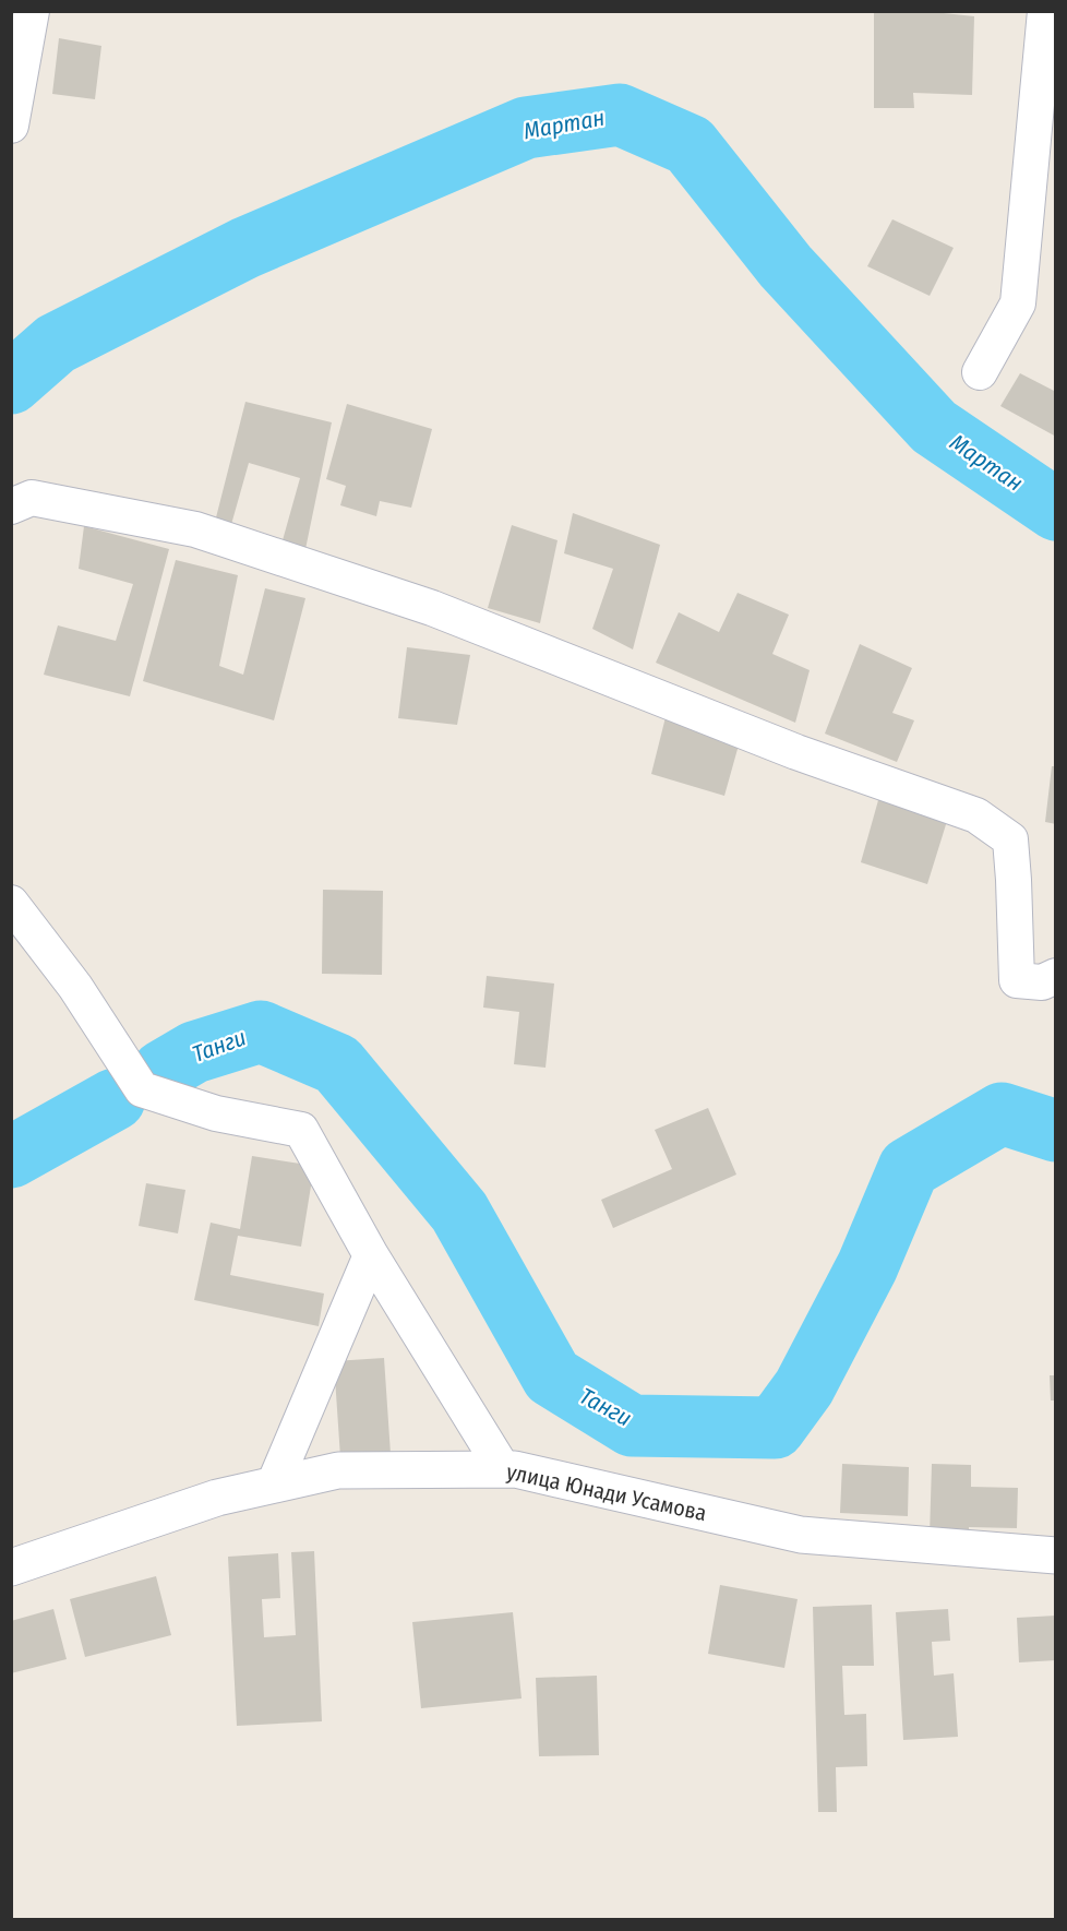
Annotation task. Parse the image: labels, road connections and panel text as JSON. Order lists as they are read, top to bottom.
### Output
{
  "streets": {
    "street": ["улица Юнади Усамова"]
  },
  "water": ["Мартан", "Танги"]
}
